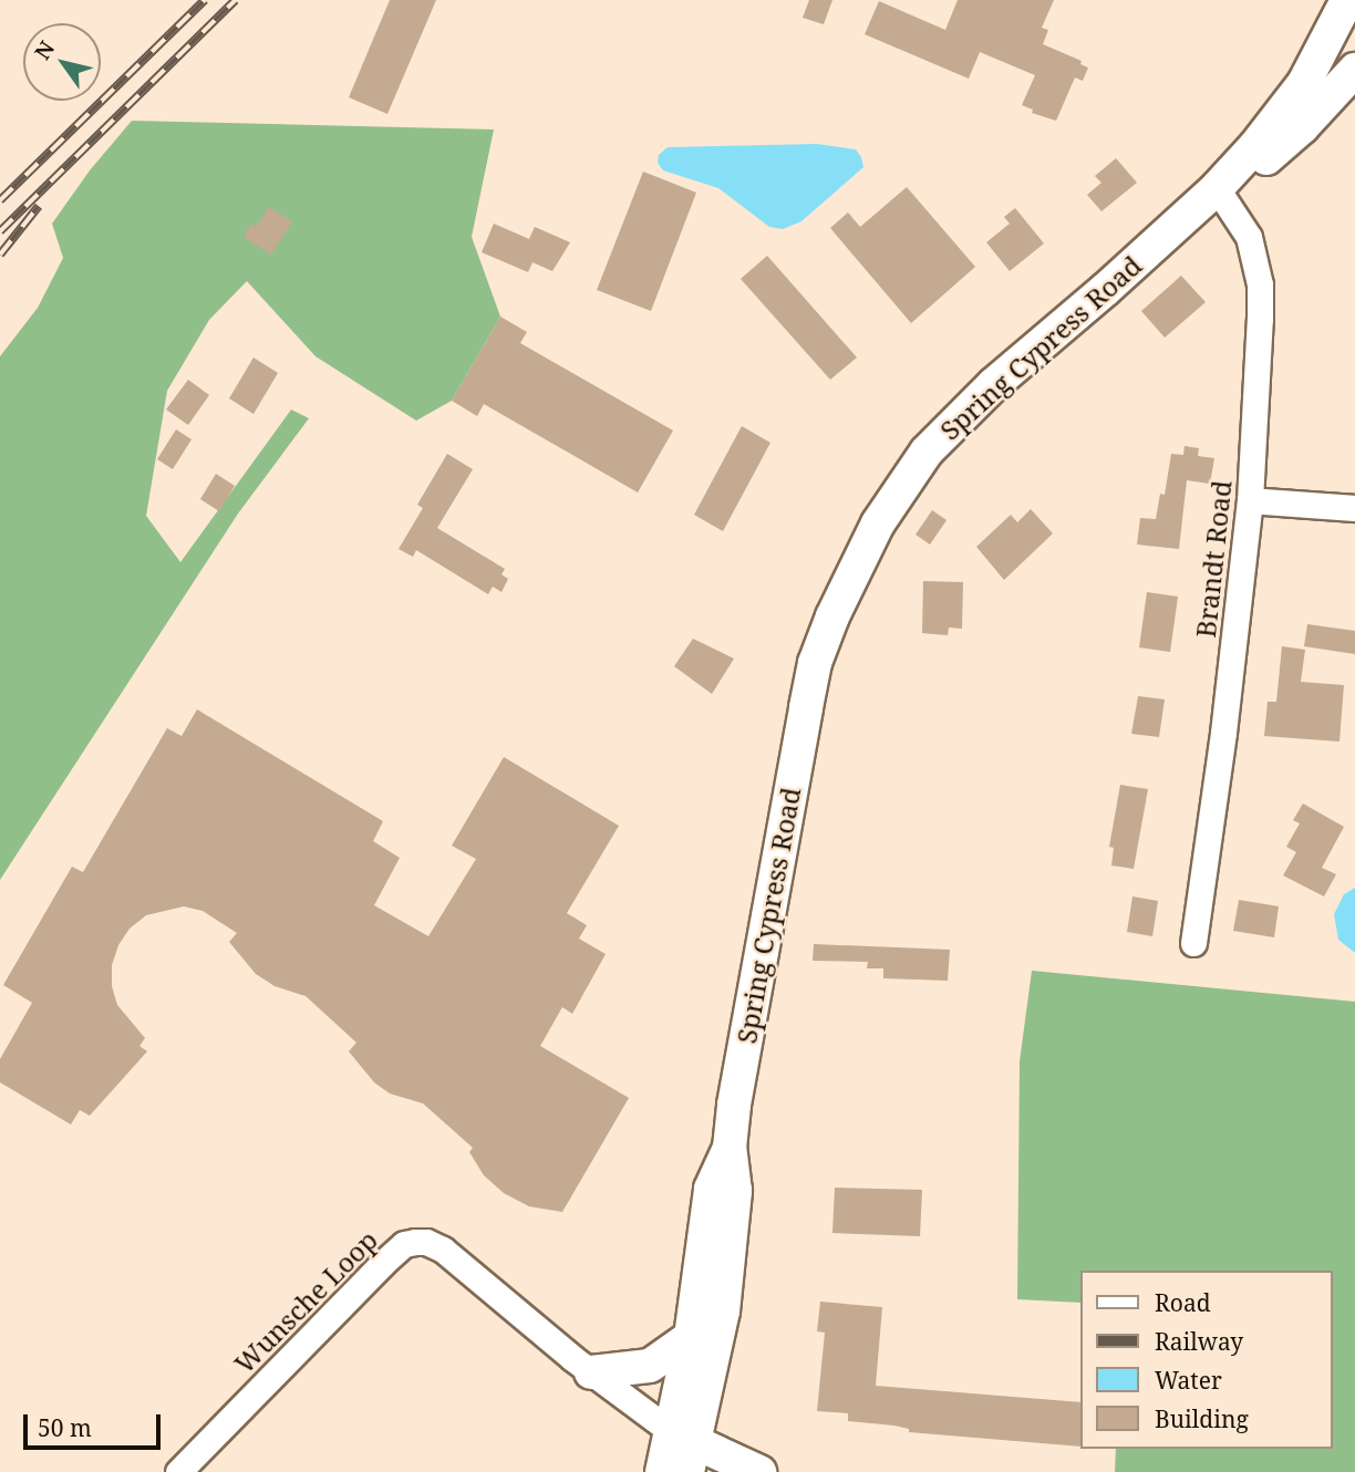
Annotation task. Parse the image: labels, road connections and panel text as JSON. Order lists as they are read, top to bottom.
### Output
{
  "streets": {
    "main road": ["Spring Cypress Road"],
    "street": ["Brandt Road", "Wunsche Loop"]
  },
  "crossings": [
    ["Spring Cypress Road", "Brandt Road"],
    ["Spring Cypress Road", "Wunsche Loop"]
  ],
  "legend": [
    "Road",
    "Railway",
    "Water",
    "Building"
  ],
  "scale_bar": "50 m",
  "north": "top left"
}
